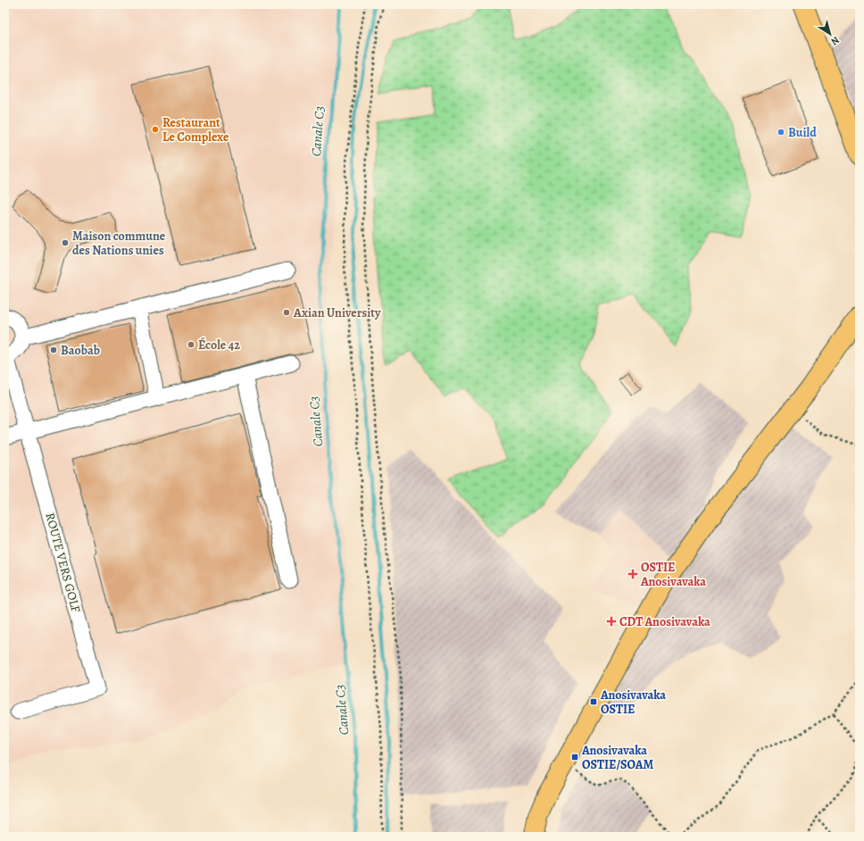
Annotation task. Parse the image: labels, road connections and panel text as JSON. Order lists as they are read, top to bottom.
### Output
{
  "streets": {
    "lane": ["ROUTE VERS GOLF"]
  },
  "water": ["Canale C3"],
  "places": {
    "other": [
      "Restaurant Le Complexe",
      "Build",
      "Maison commune des Nations unies",
      "Axian University",
      "École 42",
      "Baobab"
    ],
    "health": ["OSTIE Anosivavaka", "CDT Anosivavaka"],
    "transit": ["Anosivavaka OSTIE", "Anosivavaka OSTIE/SOAM"]
  },
  "north": "bottom right"
}
